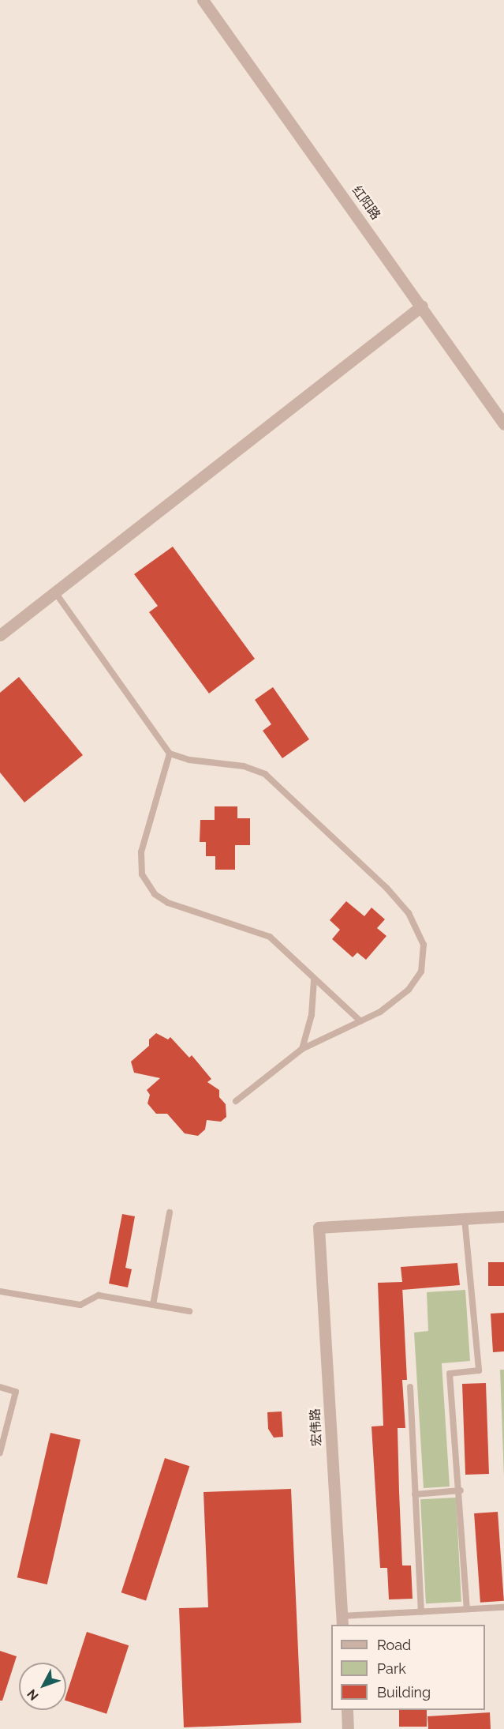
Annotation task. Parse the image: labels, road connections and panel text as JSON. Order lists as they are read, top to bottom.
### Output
{
  "streets": {
    "street": ["红阳路", "宏伟路"]
  },
  "legend": ["Road", "Park", "Building"],
  "north": "bottom left"
}
